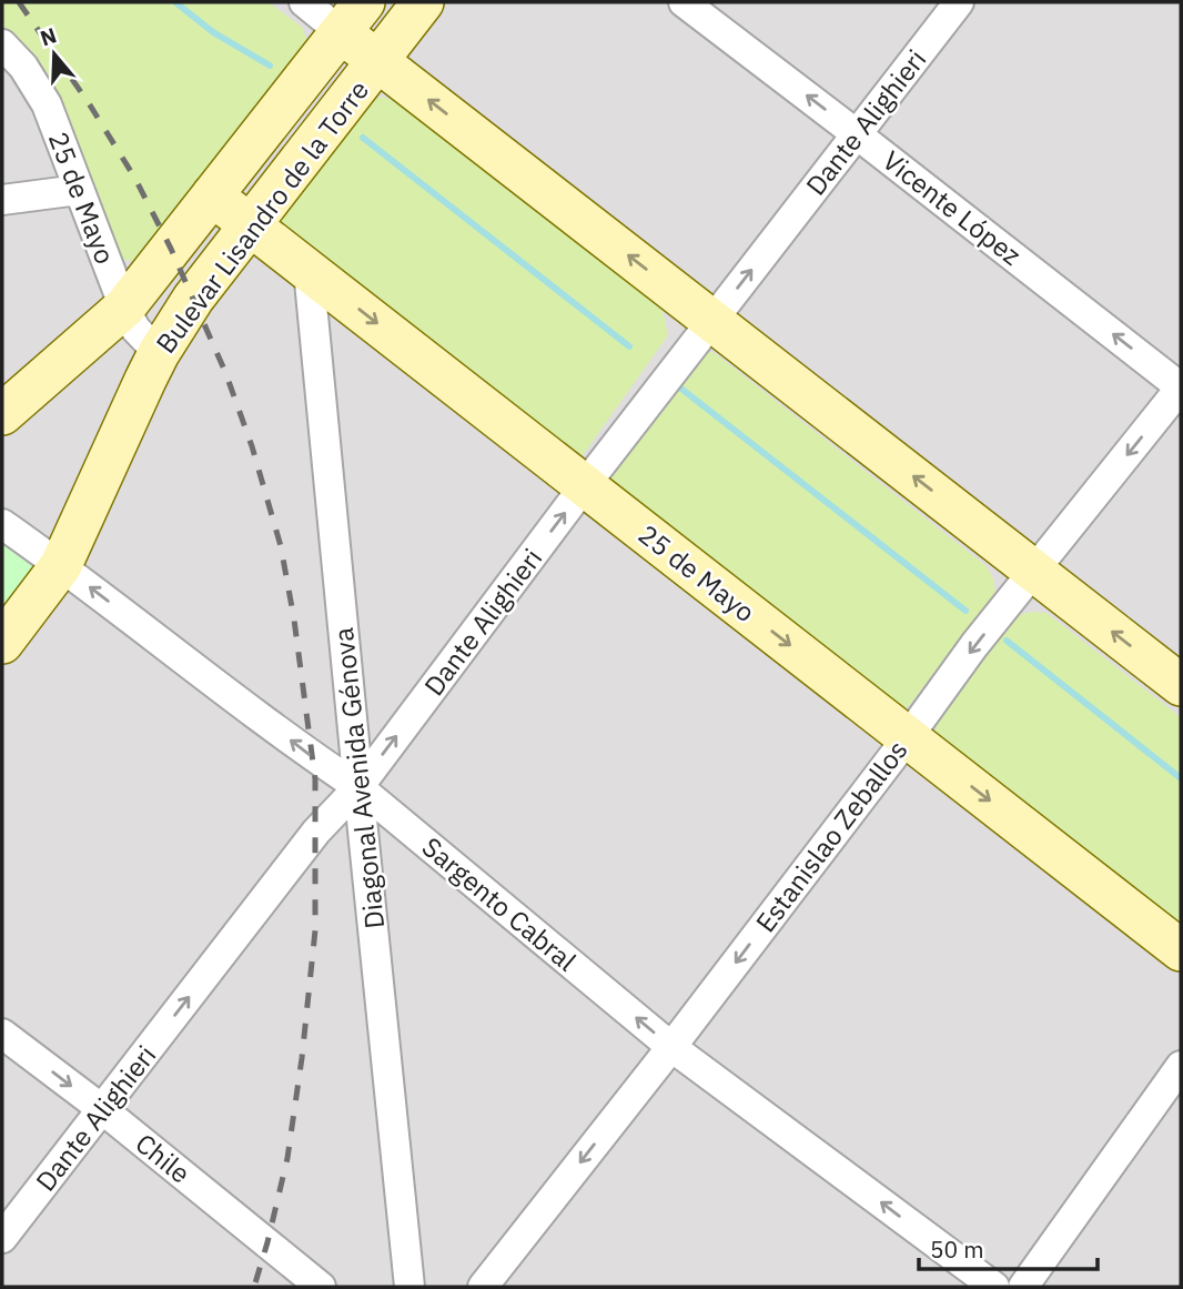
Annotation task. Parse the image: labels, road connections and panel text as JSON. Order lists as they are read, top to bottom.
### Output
{
  "streets": {
    "street": [
      "Dante Alighieri",
      "25 de Mayo",
      "Vicente López",
      "Bulevar Lisandro de la Torre",
      "Diagonal Avenida Génova",
      "Estanislao Zeballos",
      "Sargento Cabral",
      "Chile"
    ]
  },
  "crossings": [
    ["Dante Alighieri", "25 de Mayo"],
    ["Dante Alighieri", "Vicente López"],
    ["Dante Alighieri", "Diagonal Avenida Génova"],
    ["Dante Alighieri", "Sargento Cabral"],
    ["Dante Alighieri", "Chile"],
    ["25 de Mayo", "Bulevar Lisandro de la Torre"],
    ["25 de Mayo", "Diagonal Avenida Génova"],
    ["25 de Mayo", "Estanislao Zeballos"],
    ["Vicente López", "Estanislao Zeballos"],
    ["Bulevar Lisandro de la Torre", "Sargento Cabral"],
    ["Diagonal Avenida Génova", "Sargento Cabral"],
    ["Estanislao Zeballos", "Sargento Cabral"]
  ],
  "one_way": ["Dante Alighieri", "Estanislao Zeballos", "Sargento Cabral"],
  "scale_bar": "50 m",
  "north": "top"
}
